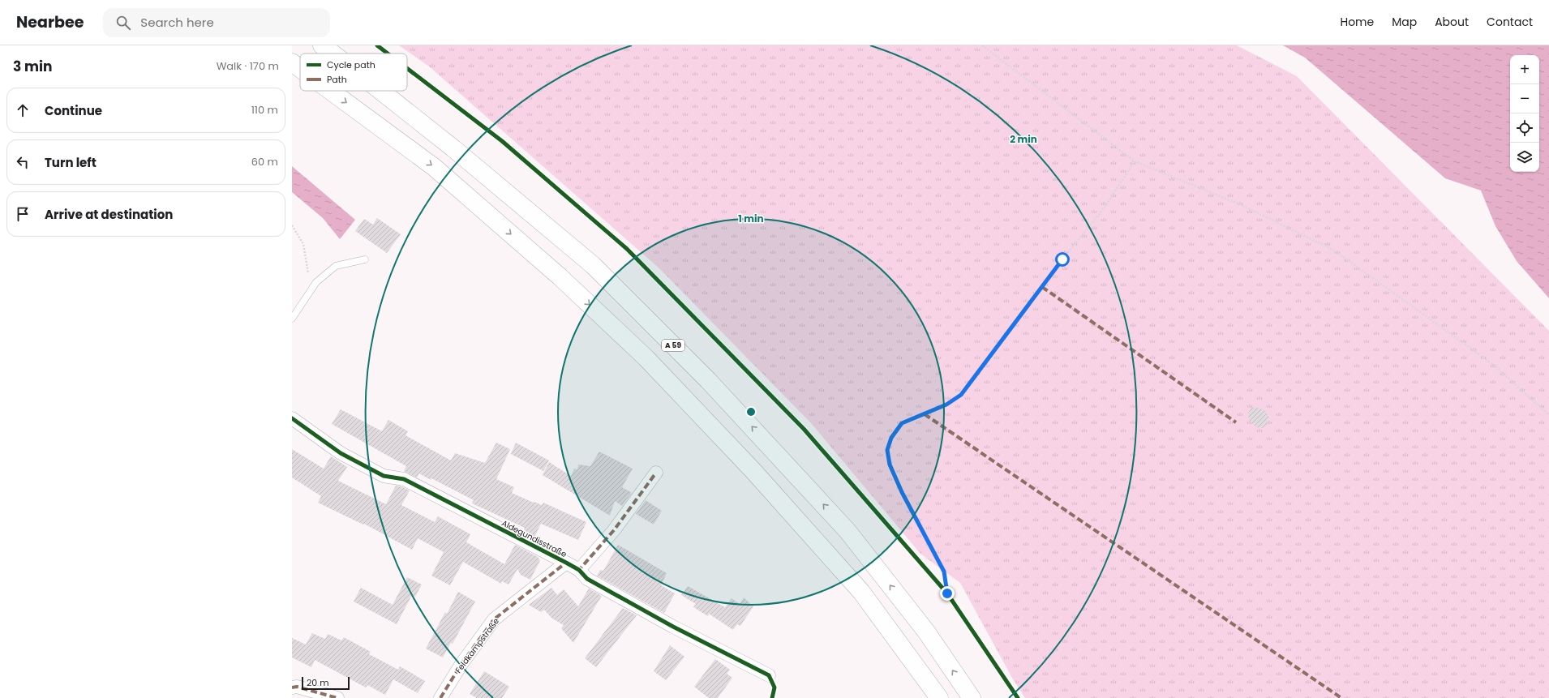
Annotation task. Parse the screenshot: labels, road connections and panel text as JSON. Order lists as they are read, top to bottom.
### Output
{
  "streets": {
    "highway": ["A 59"],
    "street": ["Aldegundisstraße", "Feldkampstraße"]
  },
  "crossings": [
    ["Aldegundisstraße", "Feldkampstraße"]
  ],
  "legend": ["Cycle path", "Path"],
  "scale_bar": "20 m",
  "page": {
    "header": "Nearbee",
    "search": "Search here",
    "nav": [
      "Home",
      "Map",
      "About",
      "Contact"
    ],
    "heading": ["3 min", "Walk · 170 m"],
    "map_buttons": ["+", "−"],
    "list": [
      ["Continue", "110 m"],
      ["Turn left", "60 m"],
      "Arrive at destination"
    ],
    "scale": "20 m"
  },
  "rings": ["2 min", "1 min"]
}
